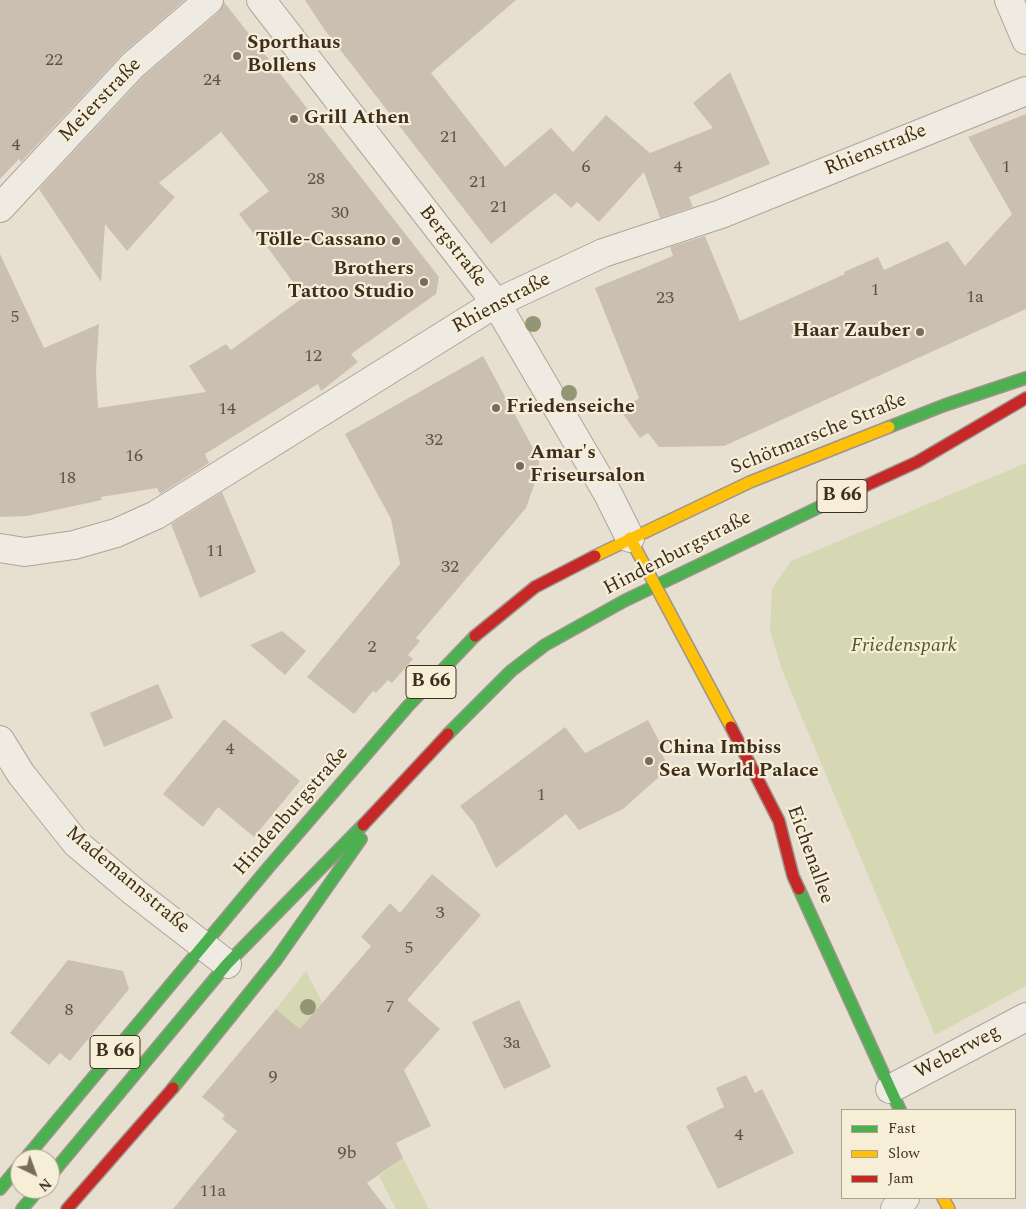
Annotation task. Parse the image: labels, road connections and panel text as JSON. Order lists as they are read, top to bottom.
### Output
{
  "streets": {
    "main road": [
      "Schötmarsche Straße",
      "B 66",
      "Hindenburgstraße",
      "Eichenallee"
    ],
    "street": [
      "Meierstraße",
      "Rhienstraße",
      "Bergstraße",
      "Mademannstraße",
      "Weberweg"
    ]
  },
  "crossings": [
    ["Rhienstraße", "Bergstraße"],
    ["Bergstraße", "Schötmarsche Straße"],
    ["Bergstraße", "Hindenburgstraße"],
    ["Bergstraße", "Eichenallee"],
    ["Schötmarsche Straße", "Hindenburgstraße"],
    ["Schötmarsche Straße", "Eichenallee"],
    ["Hindenburgstraße", "Eichenallee"],
    ["Hindenburgstraße", "Mademannstraße"],
    ["Eichenallee", "Weberweg"]
  ],
  "parks": ["Friedenspark"],
  "places": [
    "Sporthaus Bollens",
    "Grill Athen",
    "Tölle-Cassano",
    "Brothers Tattoo Studio",
    "Haar Zauber",
    "Friedenseiche",
    "Amar's Friseursalon",
    "China Imbiss Sea World Palace"
  ],
  "house_numbers": [
    "22",
    "24",
    "21",
    "4",
    "6",
    "4",
    "1",
    "28",
    "21",
    "21",
    "30",
    "1",
    "1a",
    "23",
    "5",
    "12",
    "14",
    "32",
    "16",
    "18",
    "11",
    "32",
    "2",
    "4",
    "1",
    "3",
    "5",
    "7",
    "8",
    "3a",
    "9",
    "4",
    "9b",
    "11a"
  ],
  "legend": ["Fast", "Slow", "Jam"],
  "north": "bottom right"
}
